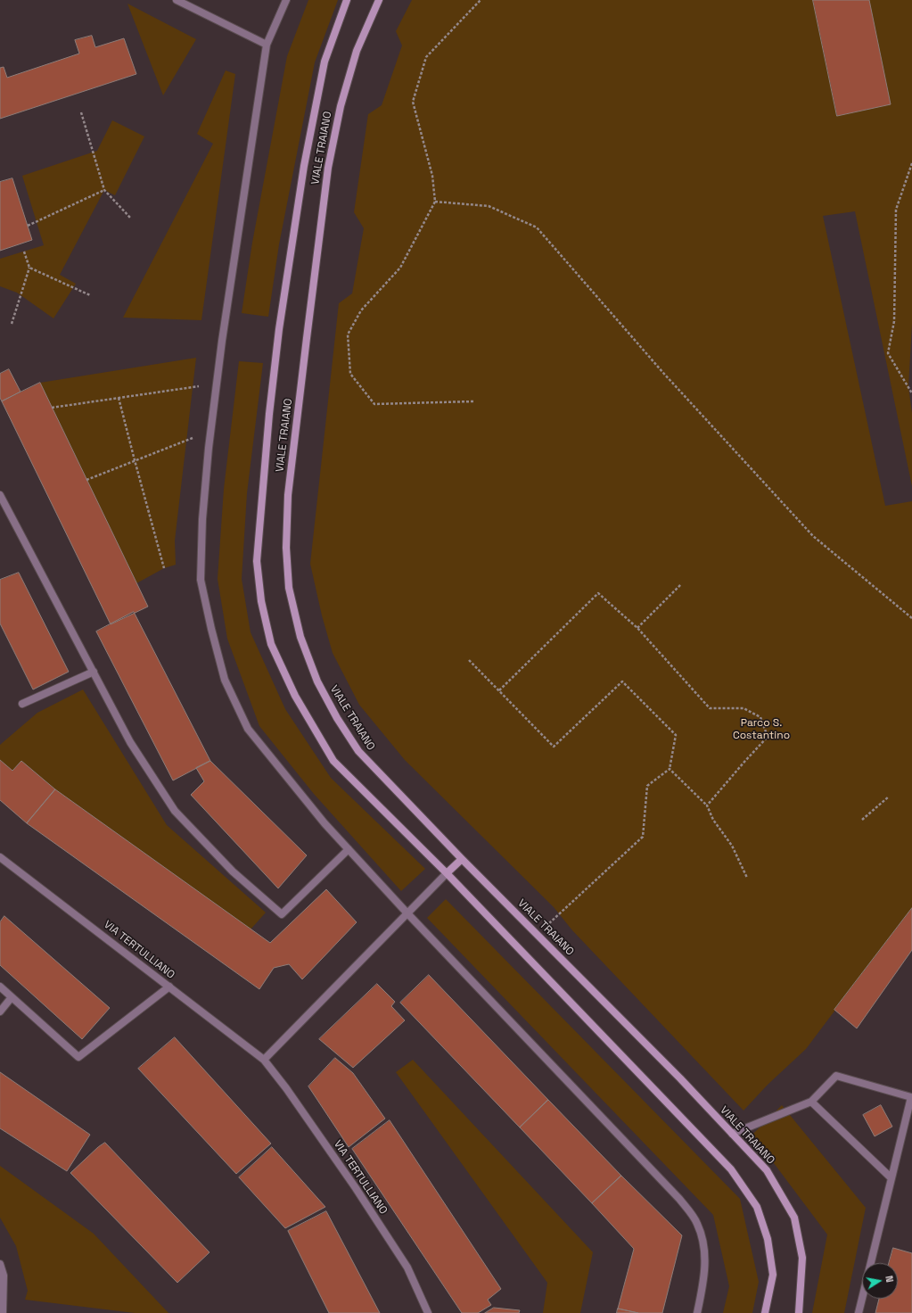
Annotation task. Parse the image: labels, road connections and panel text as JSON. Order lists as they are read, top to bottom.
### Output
{
  "streets": {
    "main road": ["VIALE TRAIANO"],
    "street": ["VIA TERTULLIANO"]
  },
  "parks": ["Parco S. Costantino"],
  "north": "right"
}
